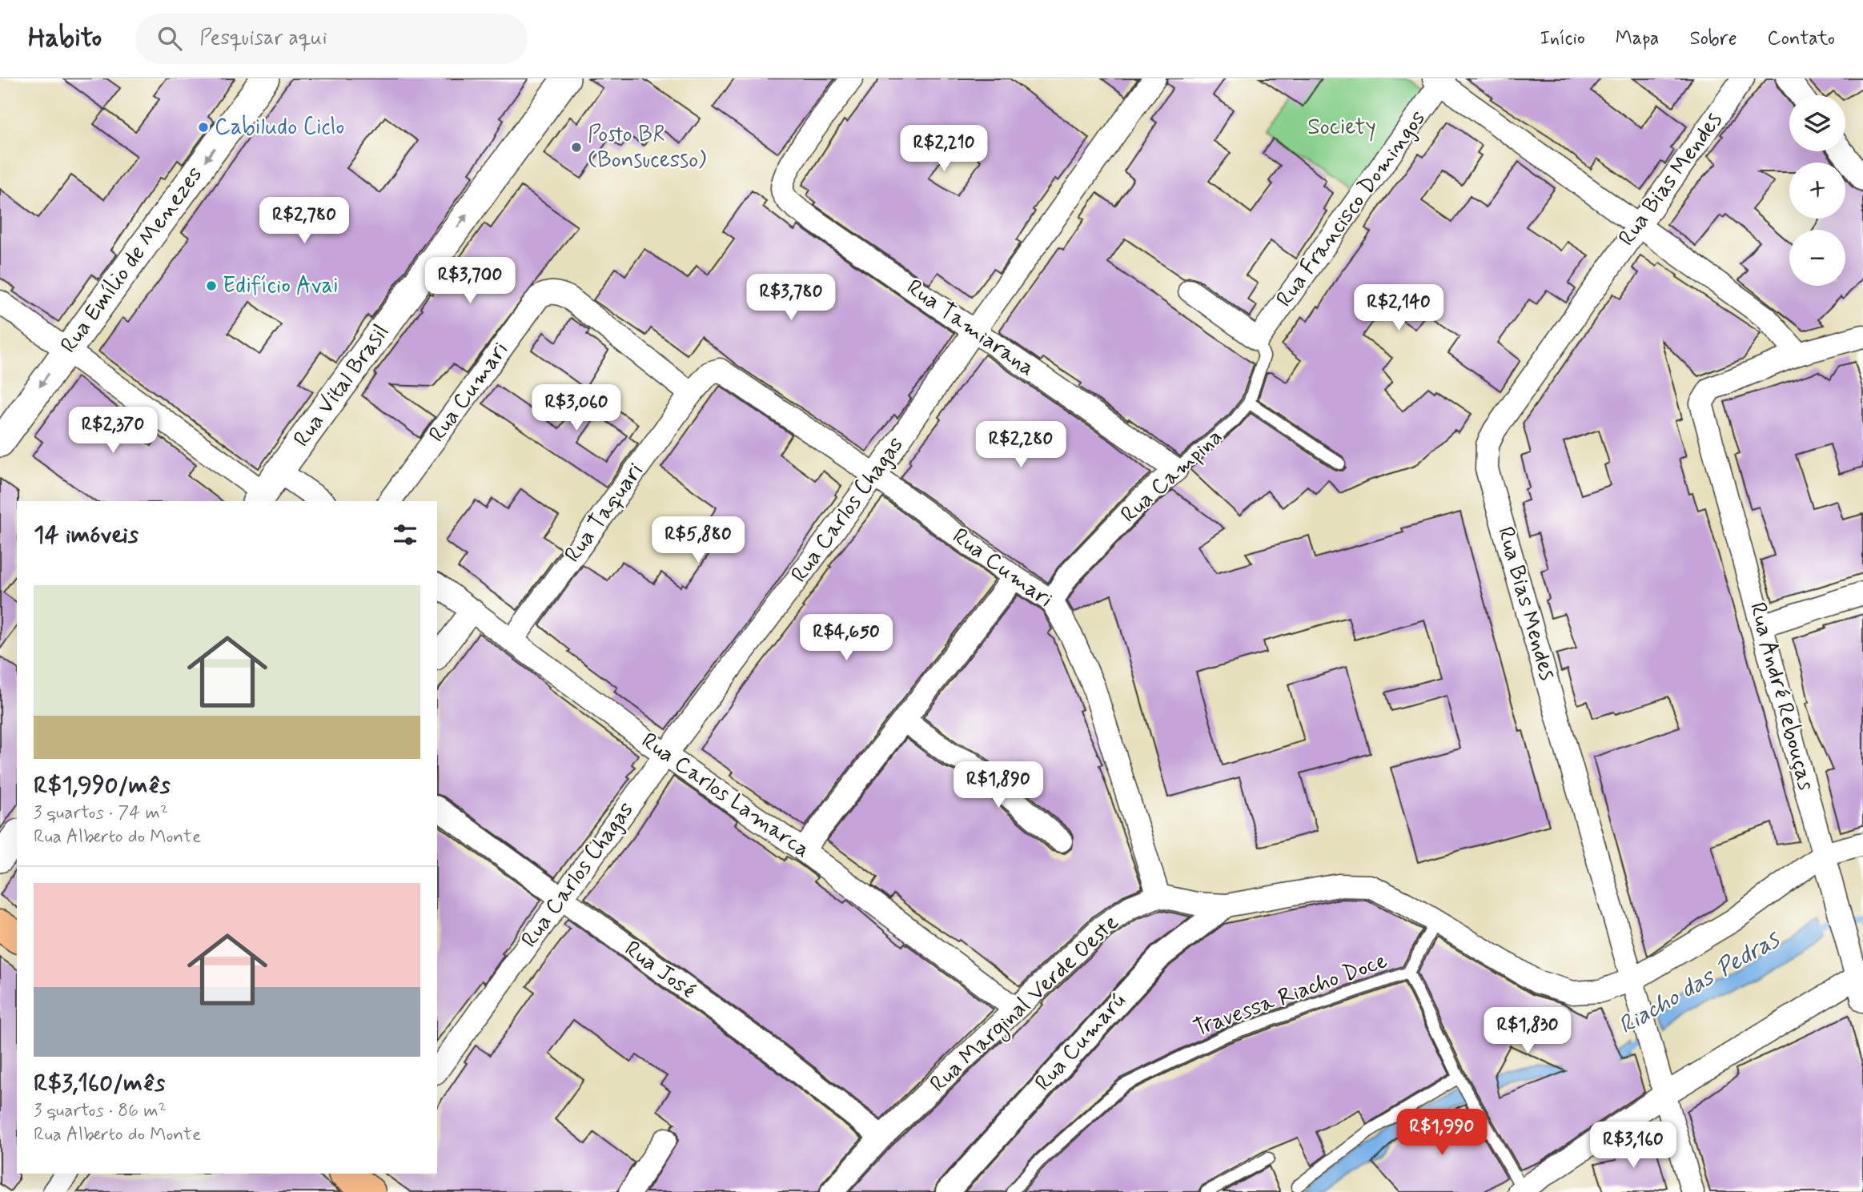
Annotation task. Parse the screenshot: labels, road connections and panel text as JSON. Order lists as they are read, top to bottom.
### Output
{
  "streets": {
    "street": [
      "Rua Bias Mendes",
      "Rua Francisco Domingos",
      "Rua Emílio de Menezes",
      "Rua Tamiarana",
      "Rua Vital Brasil",
      "Rua Cumari",
      "Rua Campina",
      "Rua Carlos Chagas",
      "Rua Taquari",
      "Rua André Rebouças",
      "Rua Carlos Lamarca",
      "Rua José",
      "Rua Marginal Verde Oeste",
      "Rua Cumarú"
    ],
    "lane": ["Travessa Riacho Doce"]
  },
  "crossings": [
    ["Rua Francisco Domingos", "Rua Campina"],
    ["Rua Tamiarana", "Rua Campina"],
    ["Rua Tamiarana", "Rua Carlos Chagas"],
    ["Rua Cumari", "Rua Campina"],
    ["Rua Cumari", "Rua Carlos Chagas"],
    ["Rua Cumari", "Rua Taquari"],
    ["Rua Cumari", "Rua Marginal Verde Oeste"],
    ["Rua Carlos Chagas", "Rua Carlos Lamarca"],
    ["Rua Carlos Chagas", "Rua José"],
    ["Rua Taquari", "Rua Carlos Lamarca"],
    ["Rua Carlos Lamarca", "Rua Marginal Verde Oeste"],
    ["Rua José", "Rua Marginal Verde Oeste"]
  ],
  "one_way": ["Rua Emílio de Menezes", "Rua Vital Brasil"],
  "water": ["Riacho das Pedras"],
  "parks": ["Society"],
  "places": ["Cabiludo Ciclo", "Posto BR (Bonsucesso)", "Edifício Avai"],
  "page": {
    "header": "Habito",
    "search": "Pesquisar aqui",
    "nav": [
      "Início",
      "Mapa",
      "Sobre",
      "Contato"
    ],
    "map_buttons": ["+", "−"],
    "price": [
      "R$2,210",
      "R$2,780",
      "R$3,700",
      "R$3,780",
      "R$2,140",
      "R$3,060",
      "R$2,370",
      "R$2,280",
      "R$5,880",
      "R$4,650",
      "R$1,890",
      "R$1,830",
      "R$1,990",
      "R$3,160"
    ],
    "heading": "14 imóveis",
    "list": [
      {
        "name": "R$1,990/mês",
        "note": "3 quartos · 74 m² · Rua Alberto do Monte"
      },
      {
        "name": "R$3,160/mês",
        "note": "3 quartos · 86 m² · Rua Alberto do Monte"
      }
    ]
  }
}
